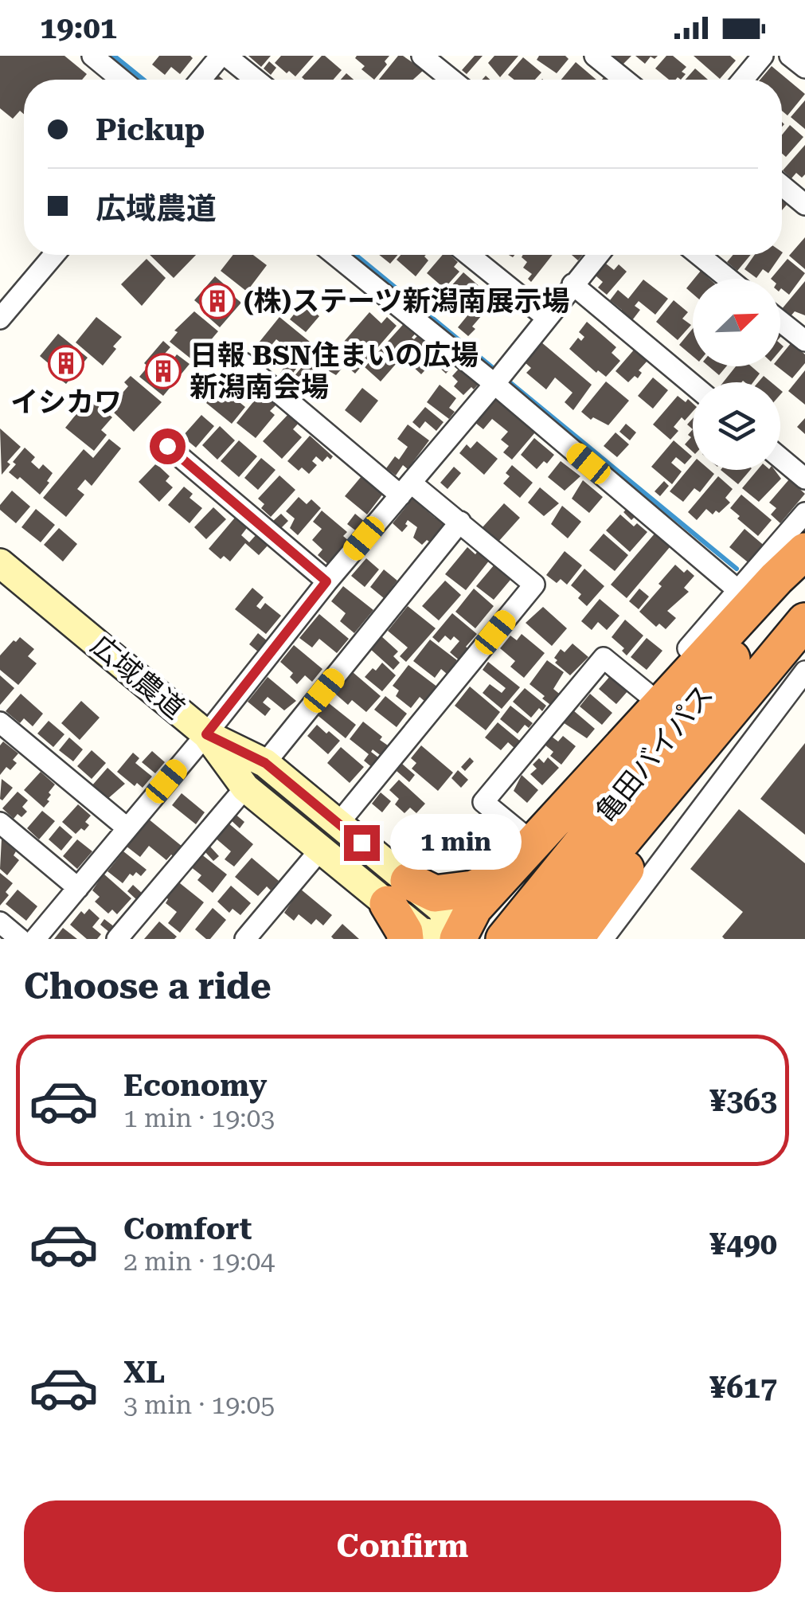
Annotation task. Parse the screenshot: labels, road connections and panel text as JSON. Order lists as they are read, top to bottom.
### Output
{
  "streets": {
    "highway": ["亀田バイパス"],
    "street": ["広域農道"]
  },
  "places": {
    "building": ["(株)ステーツ新潟南展示場", "イシカワ", "日報 BSN住まいの広場 新潟南会場"]
  },
  "north": "top right",
  "page": {
    "status": "19:01",
    "banner": ["Pickup", "広域農道"],
    "bubble": "1 min",
    "heading": "Choose a ride",
    "list": [
      {
        "name": "Economy",
        "note": "1 min · 19:03",
        "value": "¥363"
      },
      {
        "name": "Comfort",
        "note": "2 min · 19:04",
        "value": "¥490"
      },
      {
        "name": "XL",
        "note": "3 min · 19:05",
        "value": "¥617"
      }
    ],
    "buttons": "Confirm"
  }
}
